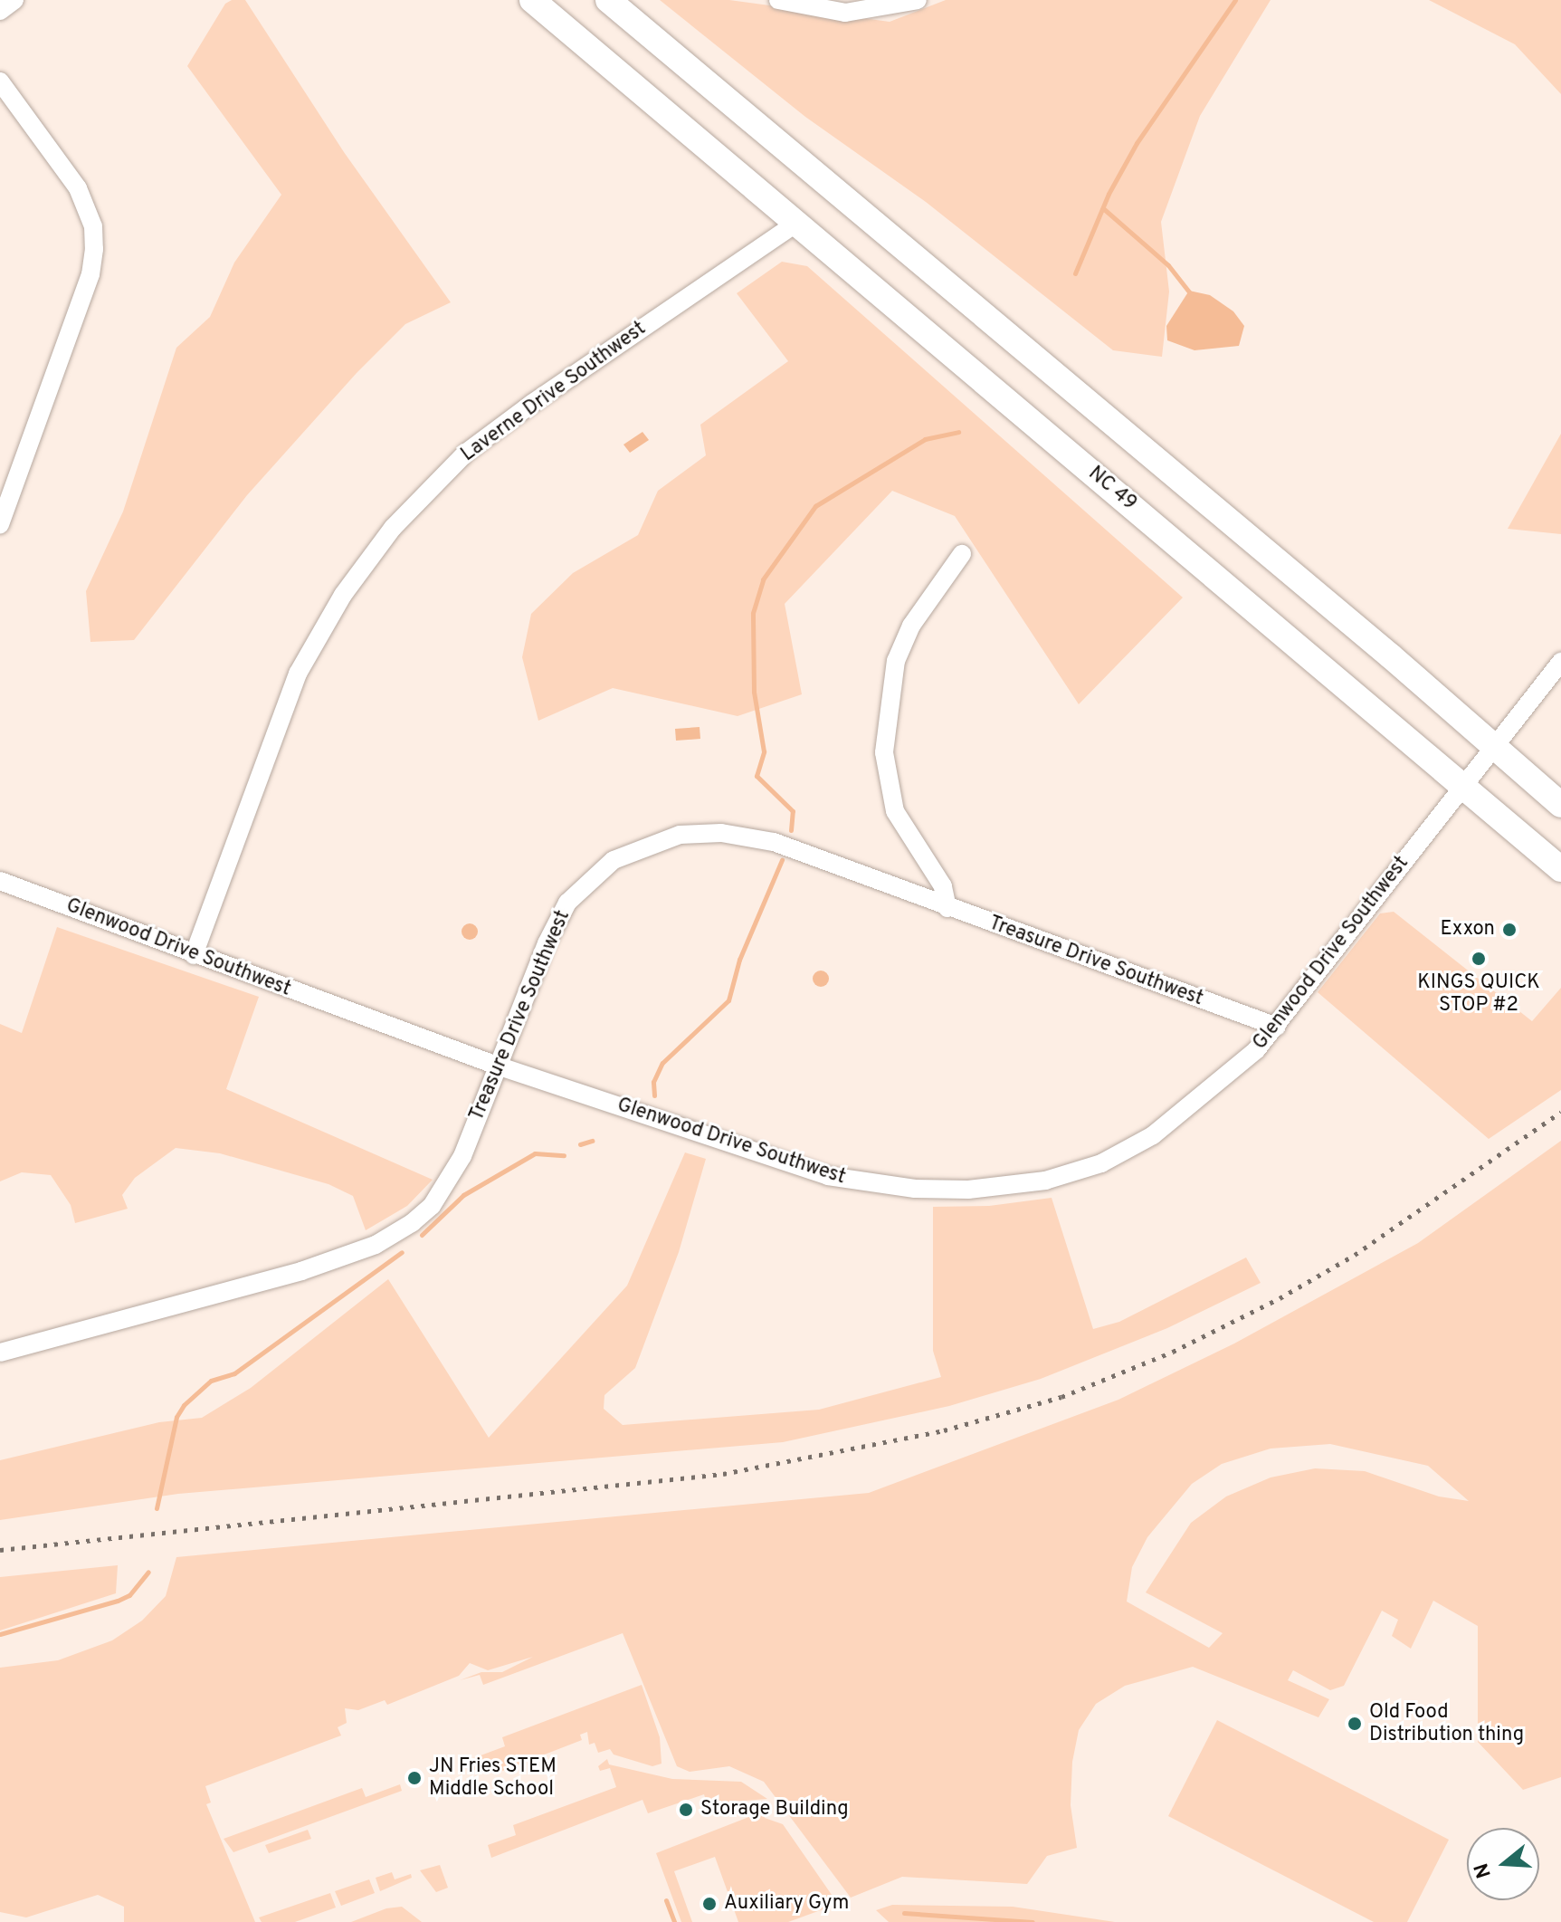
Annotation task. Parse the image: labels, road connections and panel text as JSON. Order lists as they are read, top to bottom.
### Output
{
  "streets": {
    "highway": ["NC 49"],
    "street": ["Laverne Drive Southwest", "Glenwood Drive Southwest", "Treasure Drive Southwest"]
  },
  "crossings": [
    ["Laverne Drive Southwest", "NC 49"],
    ["Laverne Drive Southwest", "Glenwood Drive Southwest"],
    ["NC 49", "Glenwood Drive Southwest"],
    ["Glenwood Drive Southwest", "Treasure Drive Southwest"]
  ],
  "places": [
    "Exxon",
    "KINGS QUICK STOP #2",
    "Old Food Distribution thing",
    "JN Fries STEM Middle School",
    "Storage Building",
    "Auxiliary Gym"
  ],
  "north": "left"
}
